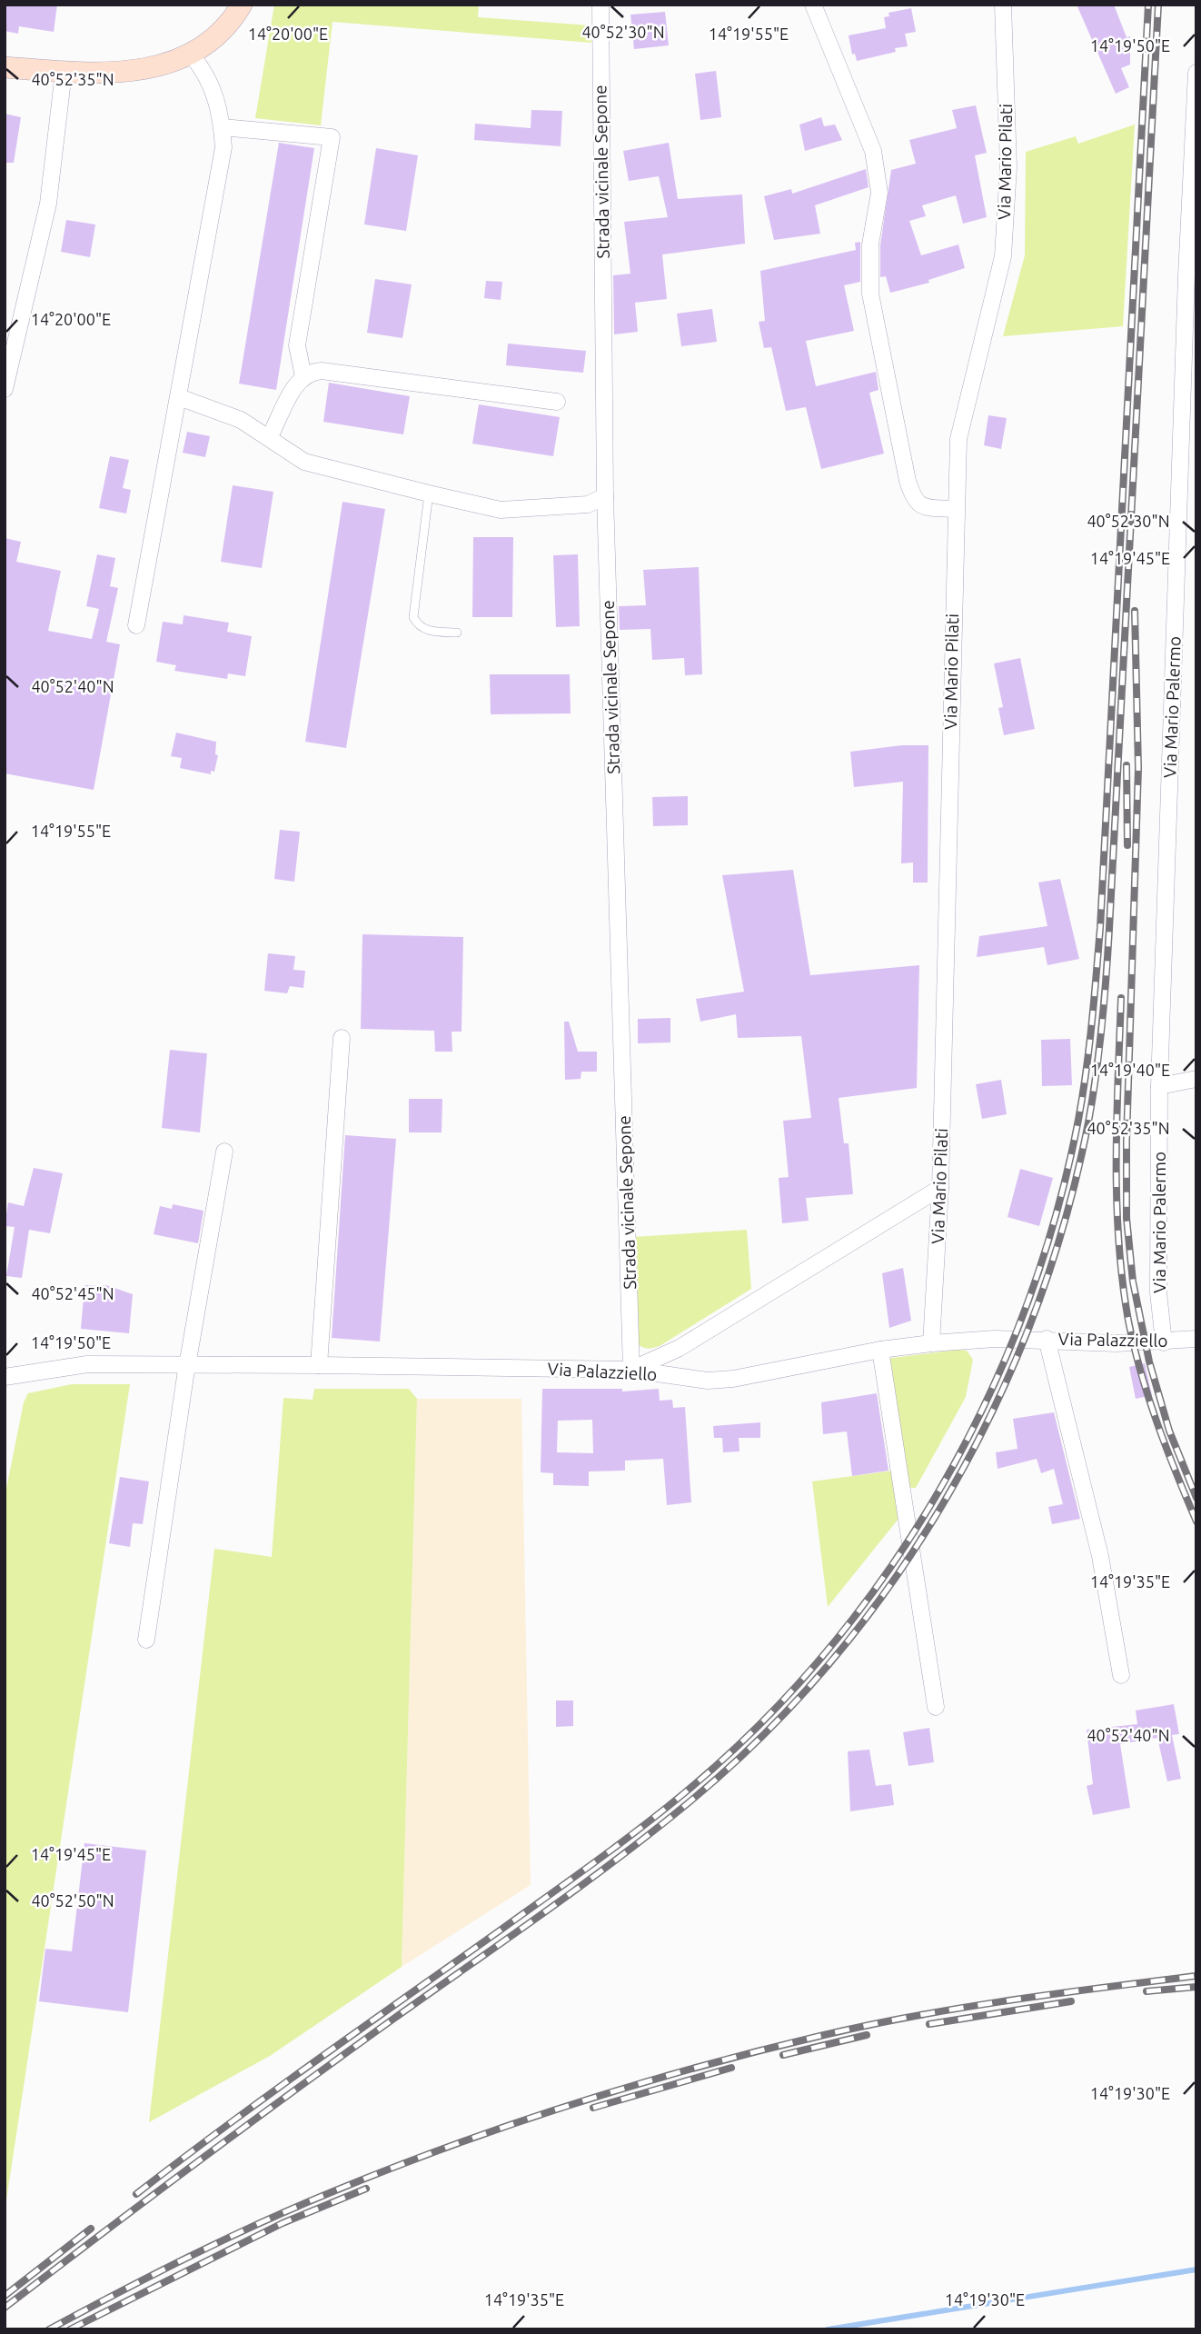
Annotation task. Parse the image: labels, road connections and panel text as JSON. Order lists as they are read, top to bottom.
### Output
{
  "streets": {
    "street": [
      "Via Mario Pilati",
      "Strada vicinale Sepone",
      "Via Mario Palermo",
      "Via Palazziello"
    ]
  },
  "crossings": [
    ["Via Mario Pilati", "Via Palazziello"],
    ["Strada vicinale Sepone", "Via Palazziello"],
    ["Via Mario Palermo", "Via Palazziello"]
  ],
  "coordinates": [
    "40°52'30\"N",
    "14°20'00\"E",
    "14°19'55\"E",
    "14°19'50\"E",
    "40°52'35\"N",
    "14°19'45\"E",
    "40°52'40\"N",
    "14°19'40\"E",
    "40°52'45\"N",
    "14°19'35\"E",
    "40°52'50\"N",
    "14°19'30\"E"
  ]
}
